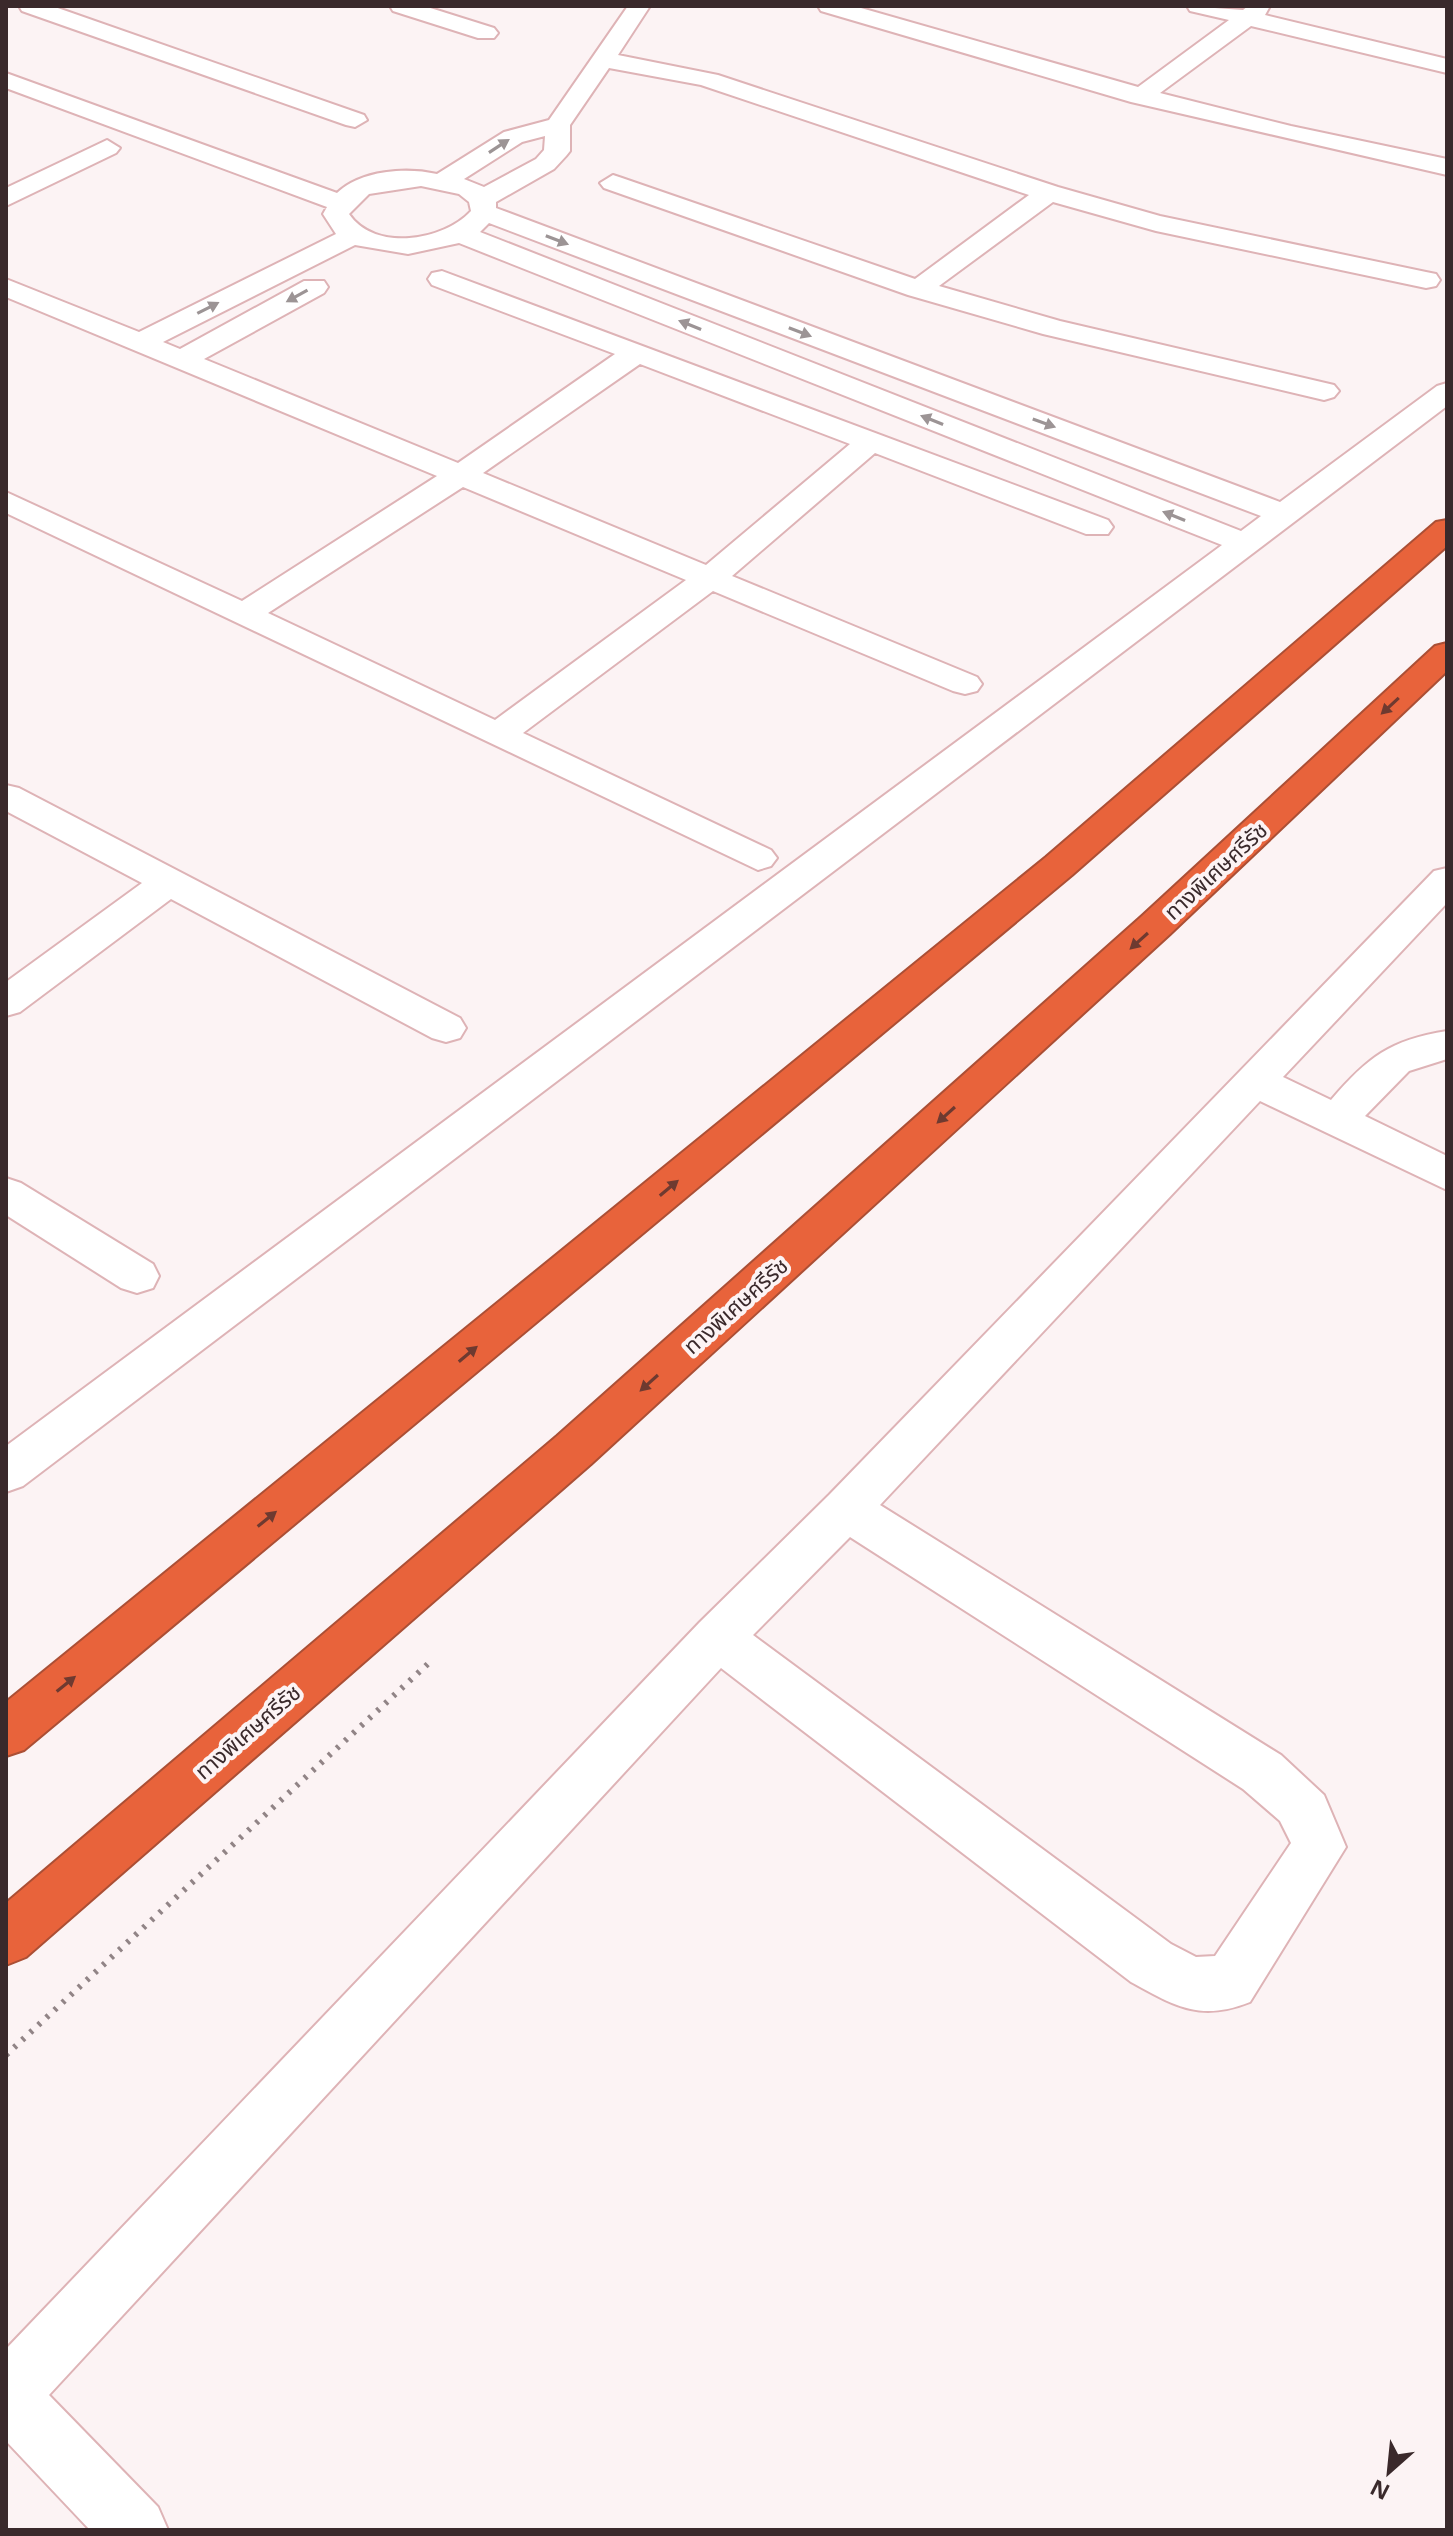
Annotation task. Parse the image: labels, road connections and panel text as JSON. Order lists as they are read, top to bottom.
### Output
{
  "streets": {
    "highway": ["ทางพิเศษศรีรัช"]
  },
  "north": "bottom left"
}
